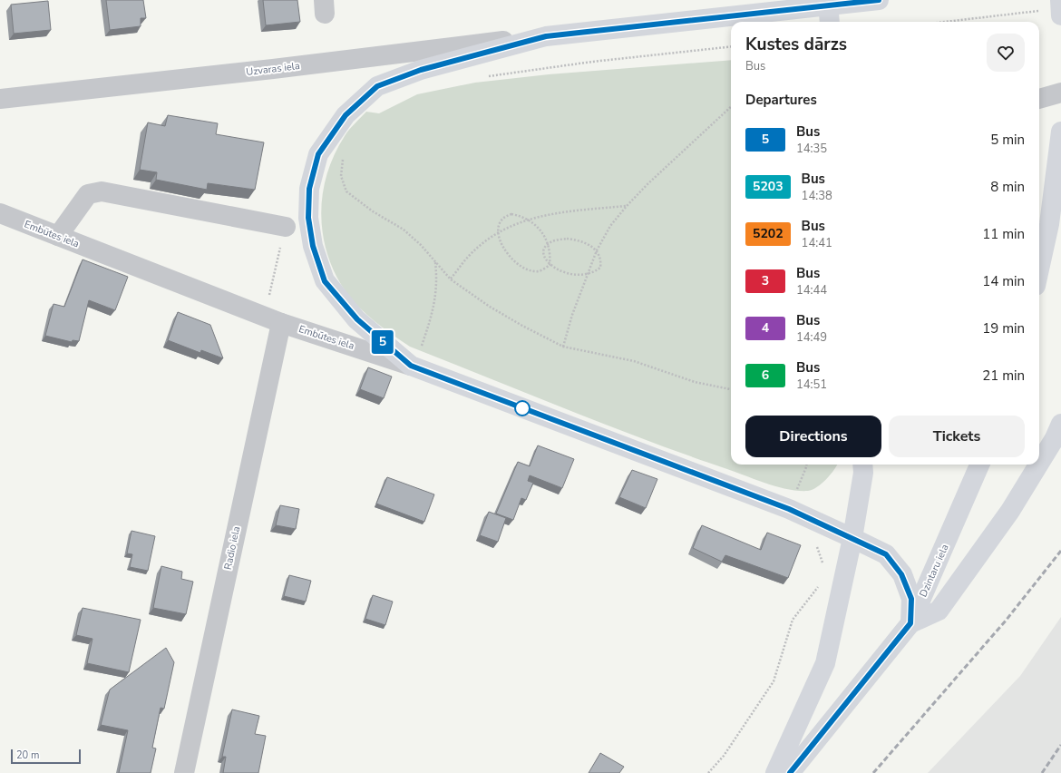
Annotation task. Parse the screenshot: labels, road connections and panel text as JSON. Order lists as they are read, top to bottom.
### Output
{
  "streets": {
    "main road": ["Embūtes iela", "Dzintaru iela"],
    "street": ["Uzvaras iela", "Radio iela"]
  },
  "crossings": [
    ["Embūtes iela", "Radio iela"],
    ["Embūtes iela", "Dzintaru iela"]
  ],
  "lines": ["bus line 5"],
  "scale_bar": "20 m",
  "page": {
    "on_map": "5",
    "heading": [
      ["Kustes dārzs", "Bus"],
      "Departures"
    ],
    "list": [
      {
        "mark": "5",
        "name": "Bus",
        "note": "14:35",
        "value": "5 min"
      },
      {
        "mark": "5203",
        "name": "Bus",
        "note": "14:38",
        "value": "8 min"
      },
      {
        "mark": "5202",
        "name": "Bus",
        "note": "14:41",
        "value": "11 min"
      },
      {
        "mark": "3",
        "name": "Bus",
        "note": "14:44",
        "value": "14 min"
      },
      {
        "mark": "4",
        "name": "Bus",
        "note": "14:49",
        "value": "19 min"
      },
      {
        "mark": "6",
        "name": "Bus",
        "note": "14:51",
        "value": "21 min"
      }
    ],
    "buttons": ["Directions", "Tickets"],
    "scale": "20 m"
  }
}
